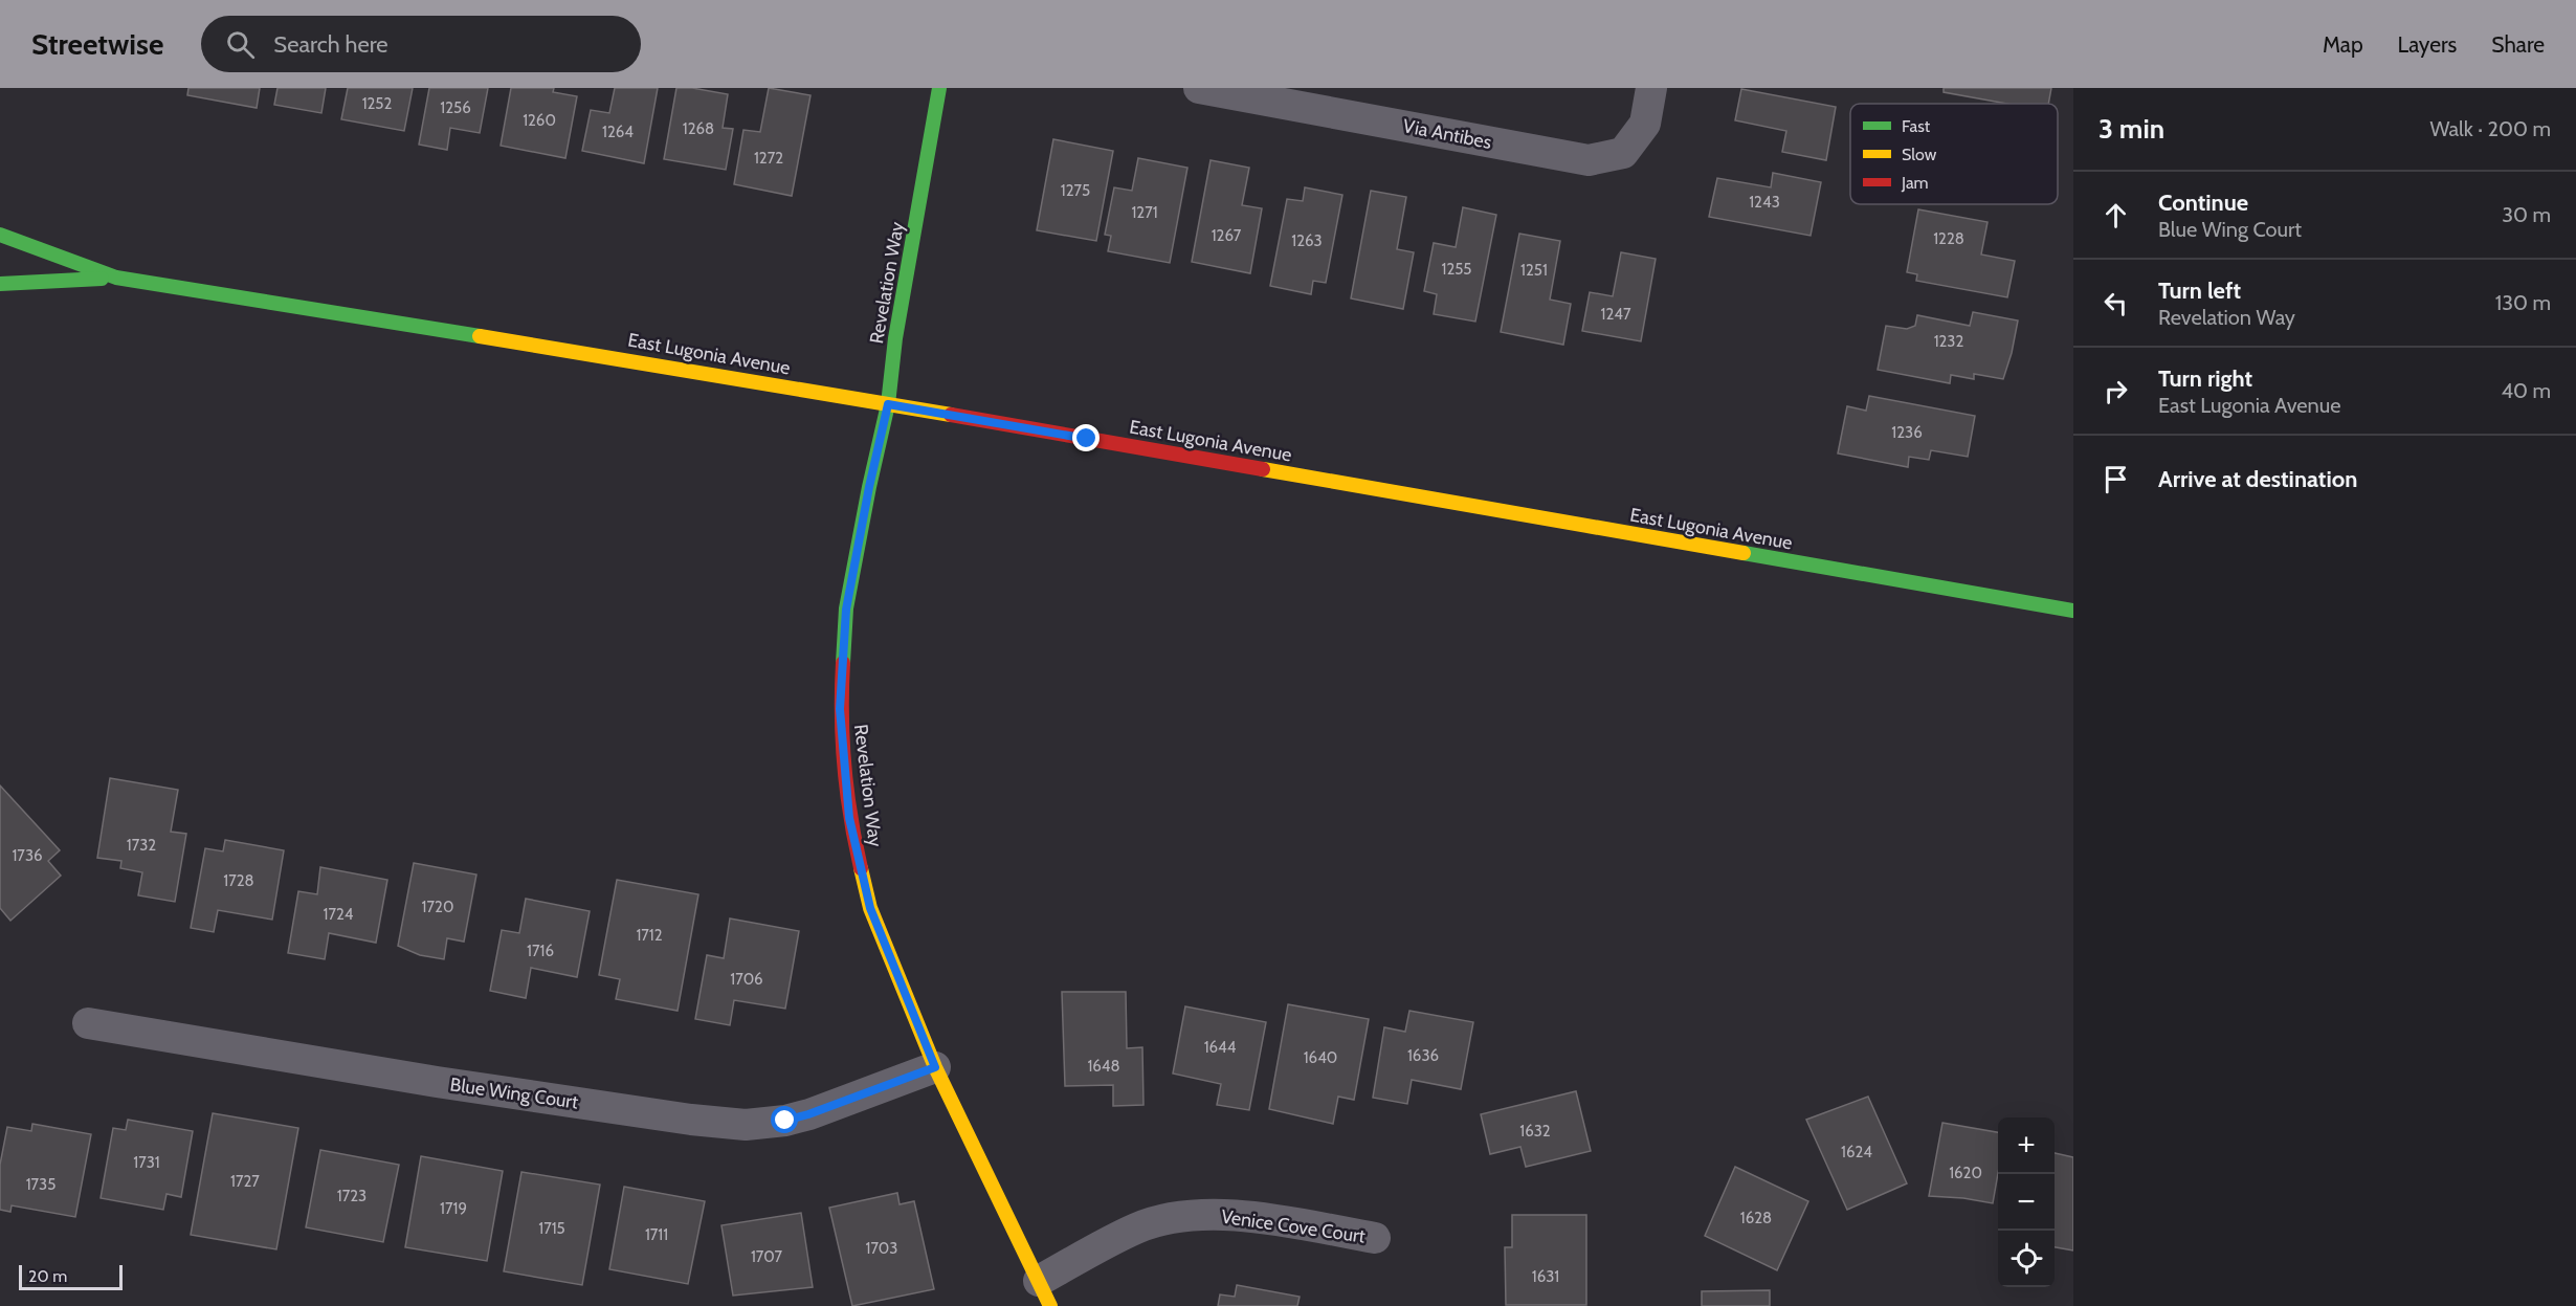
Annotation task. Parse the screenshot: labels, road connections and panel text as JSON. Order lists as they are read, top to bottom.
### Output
{
  "streets": {
    "main road": ["Revelation Way", "East Lugonia Avenue"],
    "street": ["Via Antibes", "Blue Wing Court", "Venice Cove Court"]
  },
  "crossings": [
    ["Revelation Way", "East Lugonia Avenue"],
    ["Revelation Way", "Blue Wing Court"],
    ["Revelation Way", "Venice Cove Court"]
  ],
  "house_numbers": [
    "1252",
    "1256",
    "1260",
    "1268",
    "1264",
    "1272",
    "1275",
    "1243",
    "1271",
    "1267",
    "1228",
    "1263",
    "1255",
    "1251",
    "1247",
    "1232",
    "1236",
    "1732",
    "1736",
    "1728",
    "1720",
    "1724",
    "1712",
    "1716",
    "1706",
    "1644",
    "1636",
    "1640",
    "1648",
    "1632",
    "1624",
    "1731",
    "1620",
    "1727",
    "1735",
    "1723",
    "1719",
    "1628",
    "1715",
    "1711",
    "1703",
    "1707",
    "1631"
  ],
  "legend": ["Fast", "Slow", "Jam"],
  "scale_bar": "20 m",
  "page": {
    "header": "Streetwise",
    "search": "Search here",
    "nav": ["Map", "Layers", "Share"],
    "heading": ["3 min", "Walk · 200 m"],
    "list": [
      ["Continue", "Blue Wing Court", "30 m"],
      ["Turn left", "Revelation Way", "130 m"],
      ["Turn right", "East Lugonia Avenue", "40 m"],
      "Arrive at destination"
    ],
    "map_buttons": ["+", "−"],
    "scale": "20 m"
  }
}
